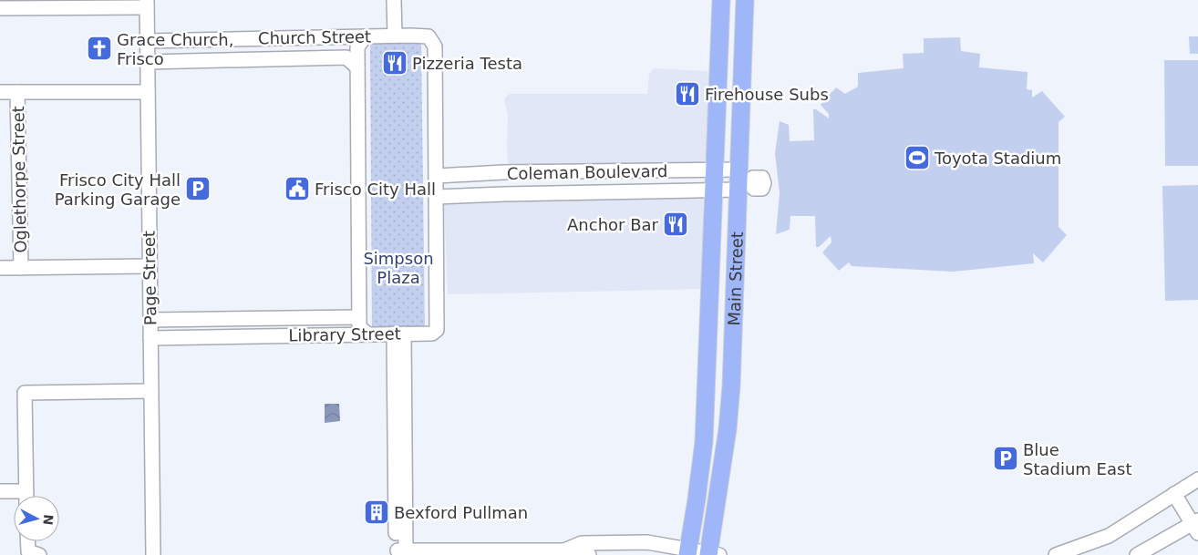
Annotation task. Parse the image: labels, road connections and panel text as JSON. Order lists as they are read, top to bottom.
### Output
{
  "streets": {
    "main road": ["Main Street"],
    "street": [
      "Church Street",
      "Coleman Boulevard",
      "Oglethorpe Street",
      "Page Street",
      "Library Street"
    ]
  },
  "crossings": [
    ["Church Street", "Coleman Boulevard"],
    ["Church Street", "Page Street"],
    ["Coleman Boulevard", "Main Street"],
    ["Coleman Boulevard", "Library Street"],
    ["Page Street", "Library Street"]
  ],
  "parks": ["Simpson Plaza"],
  "places": {
    "church": ["Grace Church, Frisco"],
    "restaurant": ["Pizzeria Testa", "Firehouse Subs", "Anchor Bar"],
    "sports": ["Toyota Stadium"],
    "parking": ["Frisco City Hall Parking Garage", "Blue Stadium East"],
    "public building": ["Frisco City Hall"],
    "building": ["Bexford Pullman"]
  },
  "north": "right"
}
